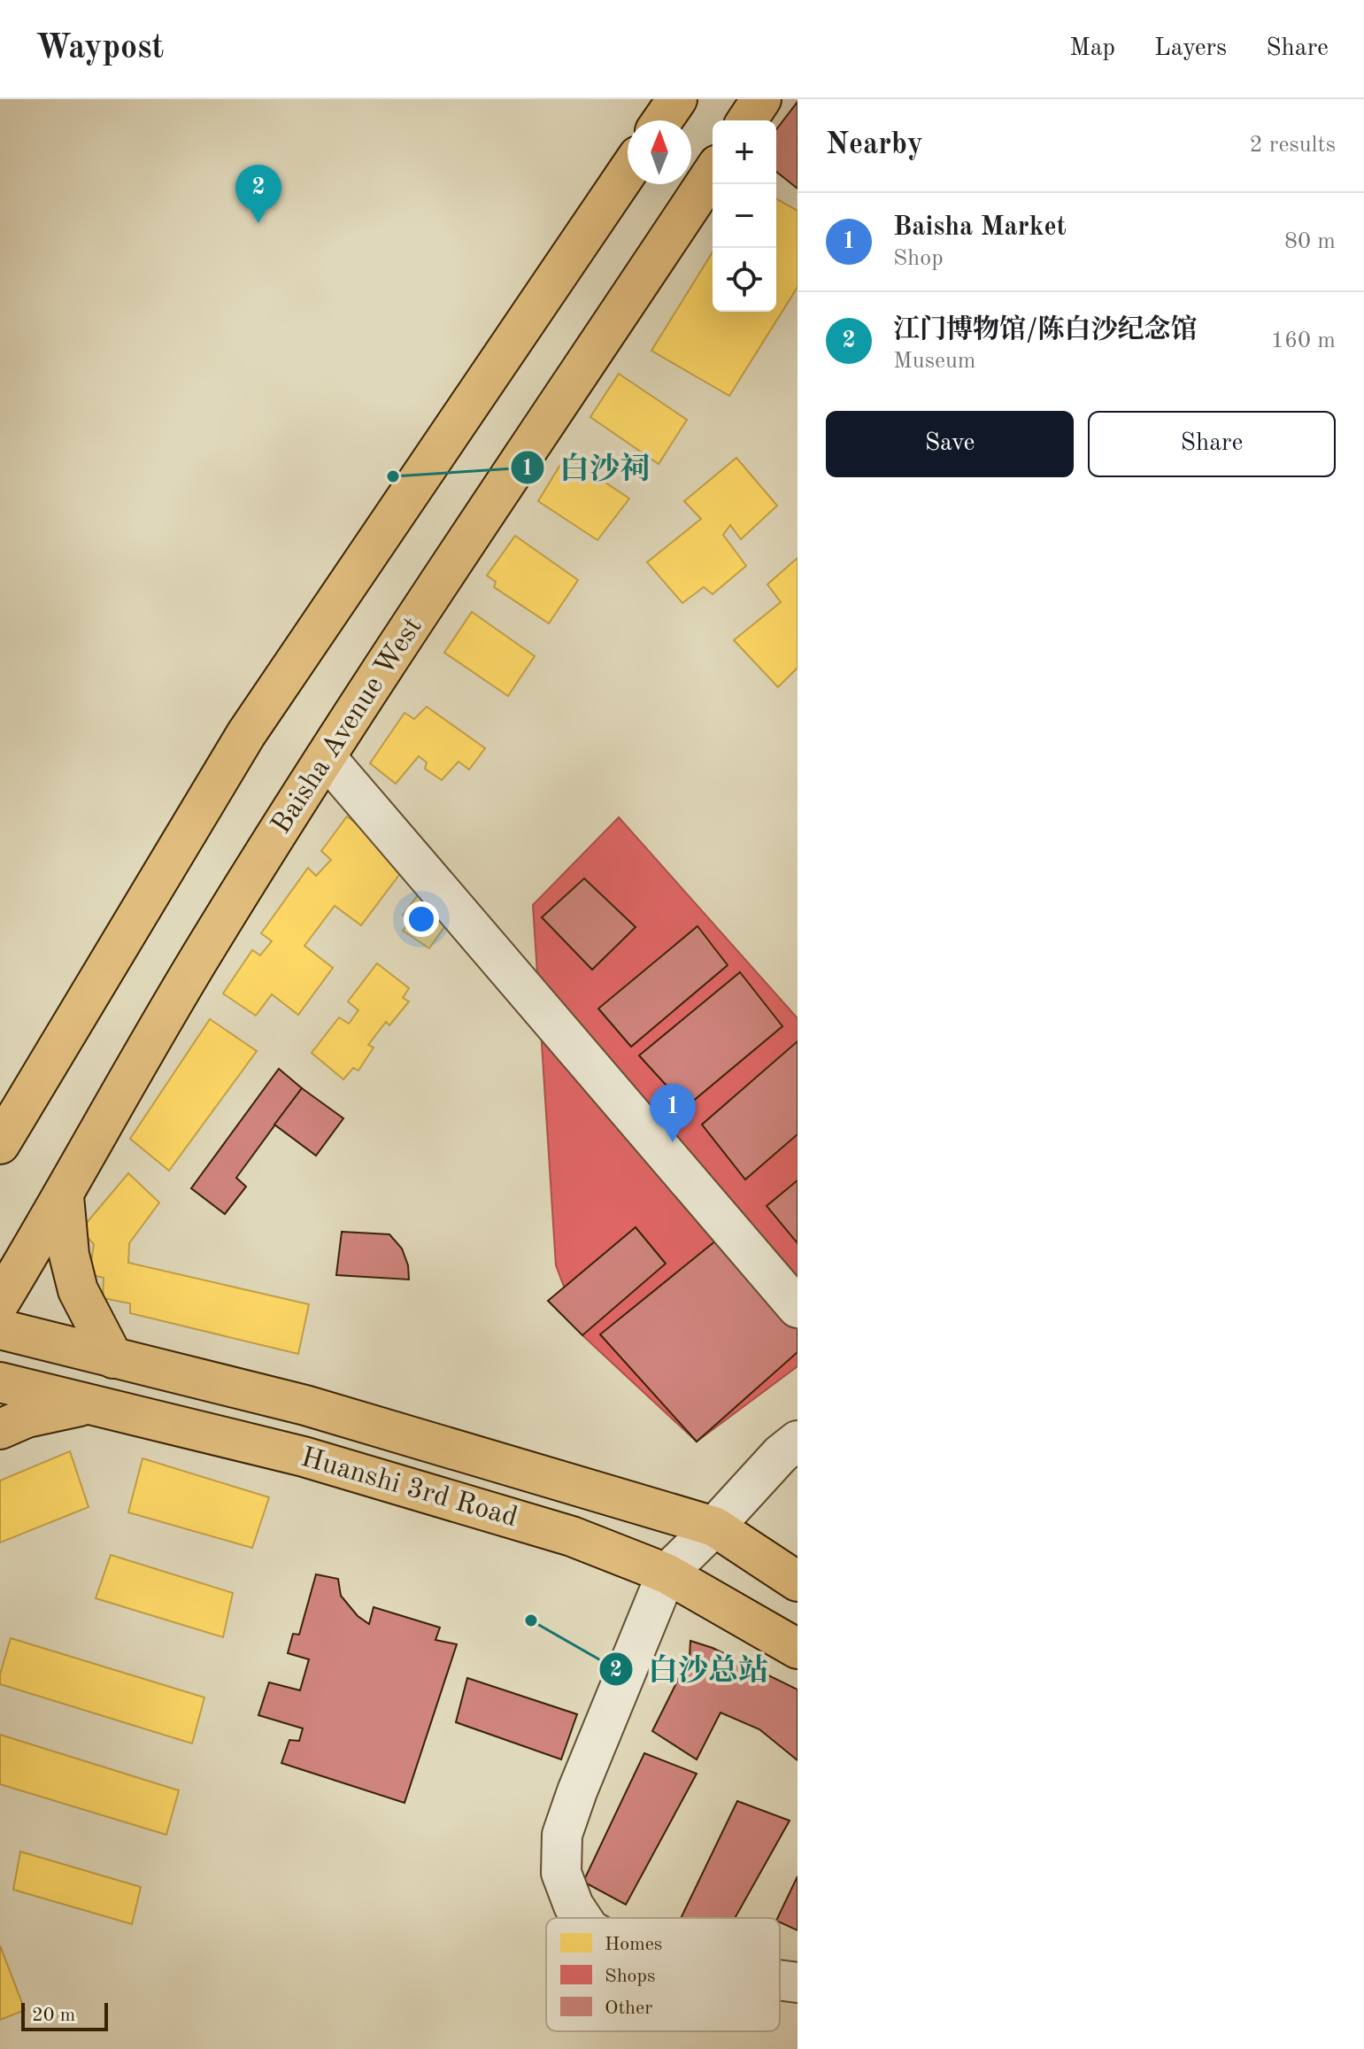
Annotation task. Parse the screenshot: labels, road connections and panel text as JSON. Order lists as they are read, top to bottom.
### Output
{
  "streets": {
    "main road": ["Baisha Avenue West", "Huanshi 3rd Road"]
  },
  "places": ["白沙祠", "白沙总站"],
  "legend": ["Homes", "Shops", "Other"],
  "scale_bar": "20 m",
  "north": "top",
  "page": {
    "header": "Waypost",
    "nav": ["Map", "Layers", "Share"],
    "heading": ["Nearby", "2 results"],
    "map_buttons": ["+", "−"],
    "pins": ["2", "1"],
    "list": [
      {
        "mark": "1",
        "name": "Baisha Market",
        "note": "Shop",
        "value": "80 m"
      },
      {
        "mark": "2",
        "name": "江门博物馆/陈白沙纪念馆",
        "note": "Museum",
        "value": "160 m"
      }
    ],
    "buttons": ["Save", "Share"],
    "scale": "20 m"
  }
}
